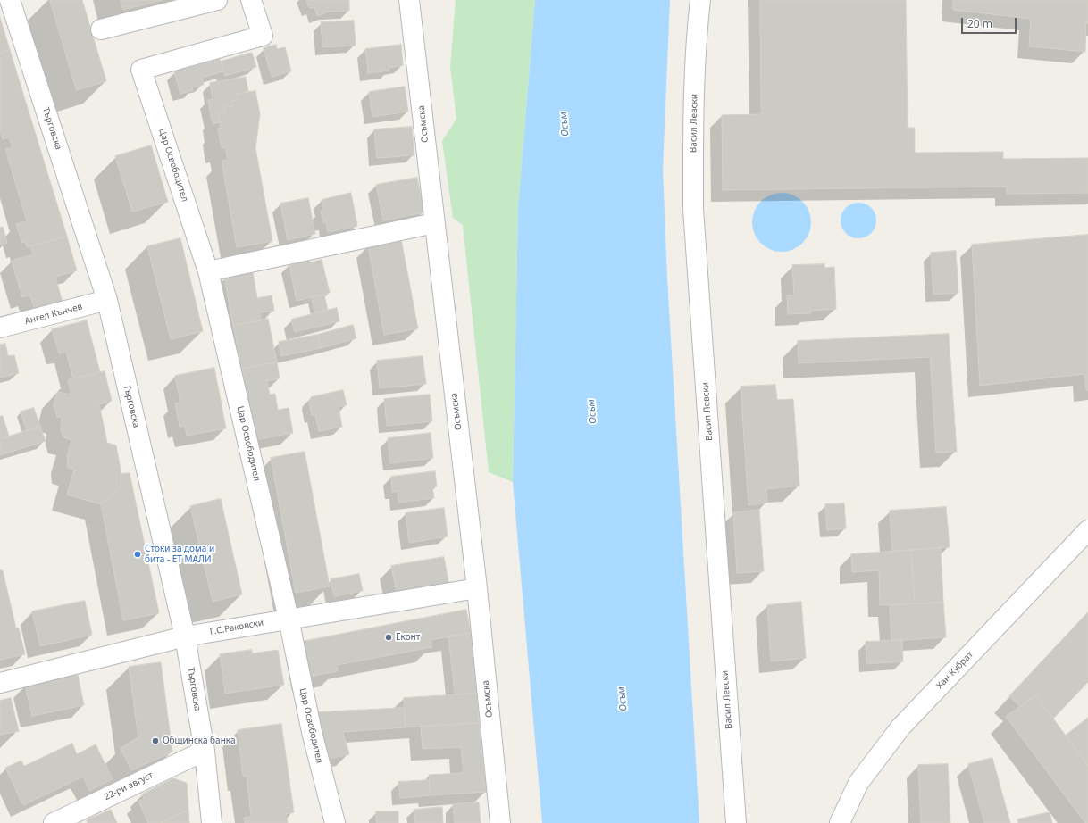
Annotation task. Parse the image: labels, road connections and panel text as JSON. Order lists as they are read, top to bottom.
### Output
{
  "streets": {
    "street": [
      "Васил Левски",
      "Осъмска",
      "Търговска",
      "Цар Освободител",
      "Ангел Кънчев",
      "Г.С.Раковски",
      "Хан Кубрат",
      "22-ри август"
    ]
  },
  "crossings": [
    ["Осъмска", "Г.С.Раковски"],
    ["Търговска", "Ангел Кънчев"],
    ["Търговска", "Г.С.Раковски"],
    ["Търговска", "22-ри август"],
    ["Цар Освободител", "Г.С.Раковски"]
  ],
  "water": ["Осъм"],
  "places": ["Стоки за дома и бита - ЕТ МАЛИ", "Еконт", "Общинска банка"],
  "scale_bar": "20 m"
}
